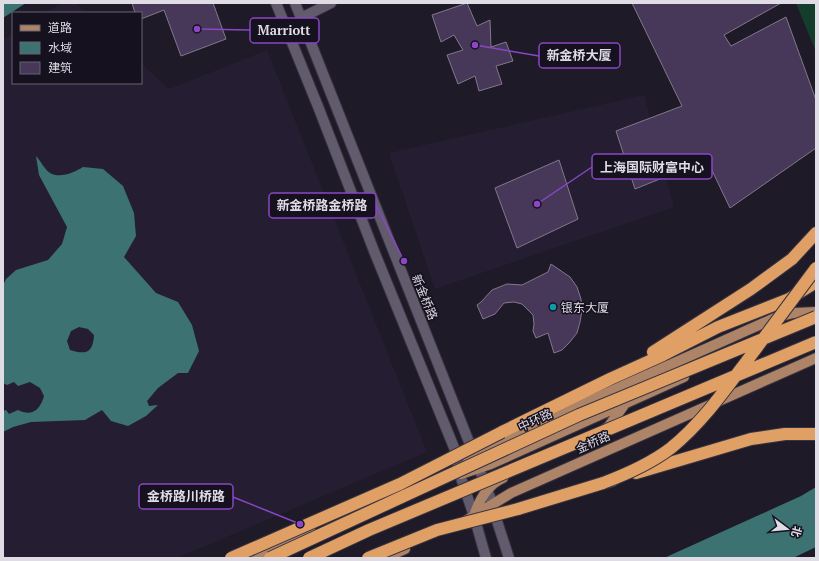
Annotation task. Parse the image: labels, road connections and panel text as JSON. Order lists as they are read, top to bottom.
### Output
{
  "streets": {
    "highway": ["中环路"],
    "main road": ["金桥路"],
    "street": ["新金桥路"]
  },
  "crossings": [
    ["新金桥路", "金桥路"]
  ],
  "places": [
    "Marriott",
    "新金桥大厦",
    "上海国际财富中心",
    "新金桥路金桥路",
    "银东大厦",
    "金桥路川桥路"
  ],
  "legend": ["道路", "水域", "建筑"],
  "north": "right"
}
